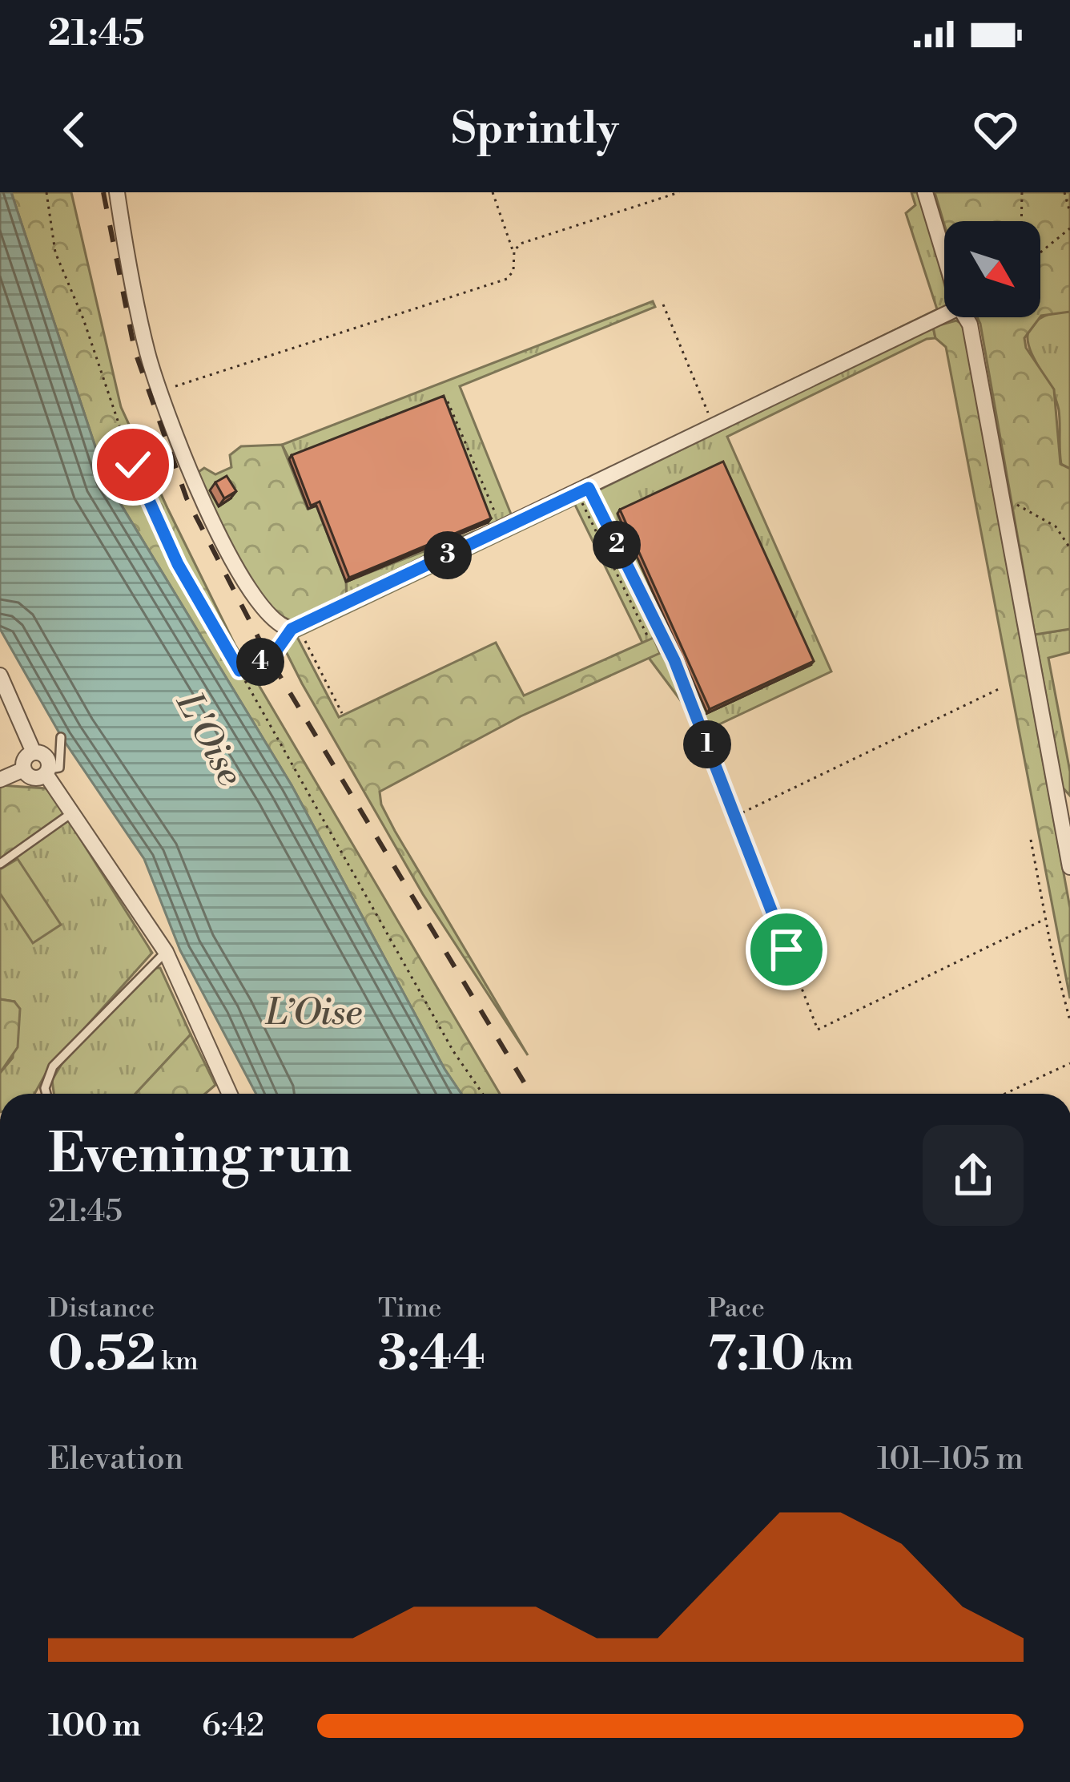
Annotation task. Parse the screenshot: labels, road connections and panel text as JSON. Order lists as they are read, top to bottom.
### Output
{
  "water": ["L'Oise", "L’Oise"],
  "north": "bottom right",
  "page": {
    "status": "21:45",
    "header": "Sprintly",
    "pins": [
      "2",
      "3",
      "4",
      "1"
    ],
    "heading": ["Evening run", "21:45"],
    "stats": [
      ["Distance", "0.52 km"],
      ["Time", "3:44"],
      ["Pace", "7:10 /km"]
    ],
    "chart": ["Elevation", "101–105 m"],
    "list": [
      {
        "name": "100 m",
        "note": "6:42"
      }
    ]
  }
}
